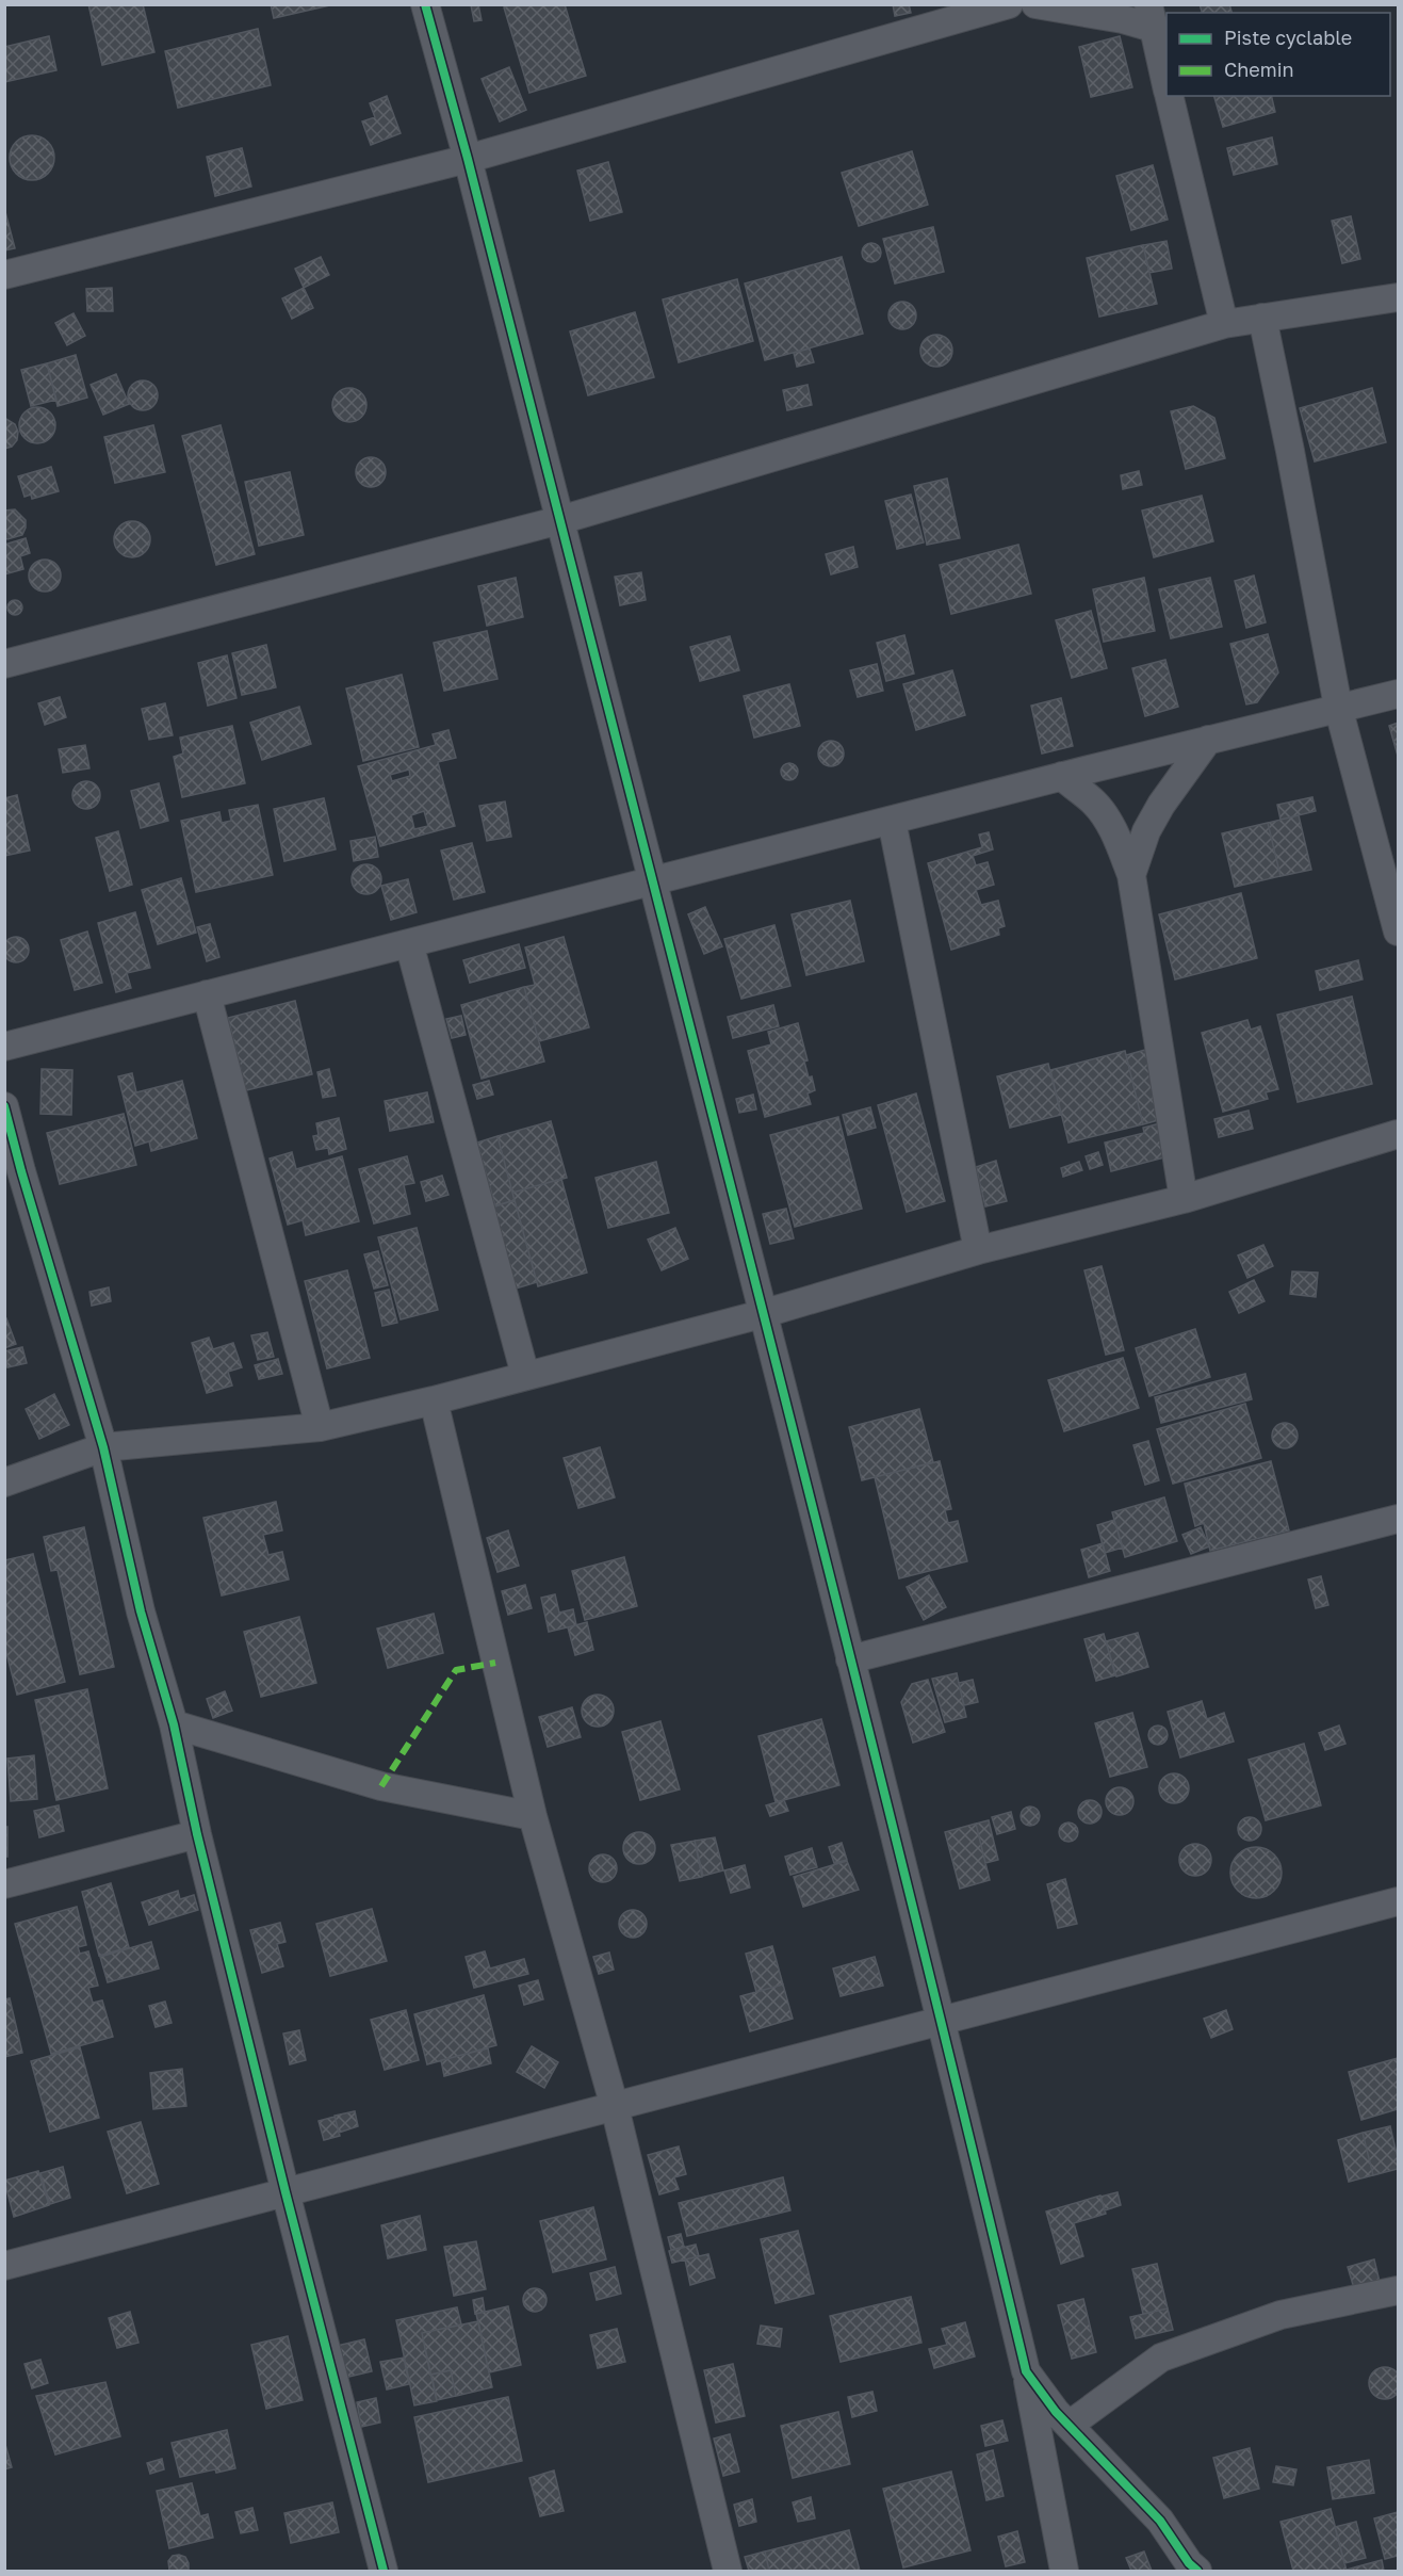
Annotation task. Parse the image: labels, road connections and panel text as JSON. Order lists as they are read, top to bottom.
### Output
{
  "legend": ["Piste cyclable", "Chemin"]
}
